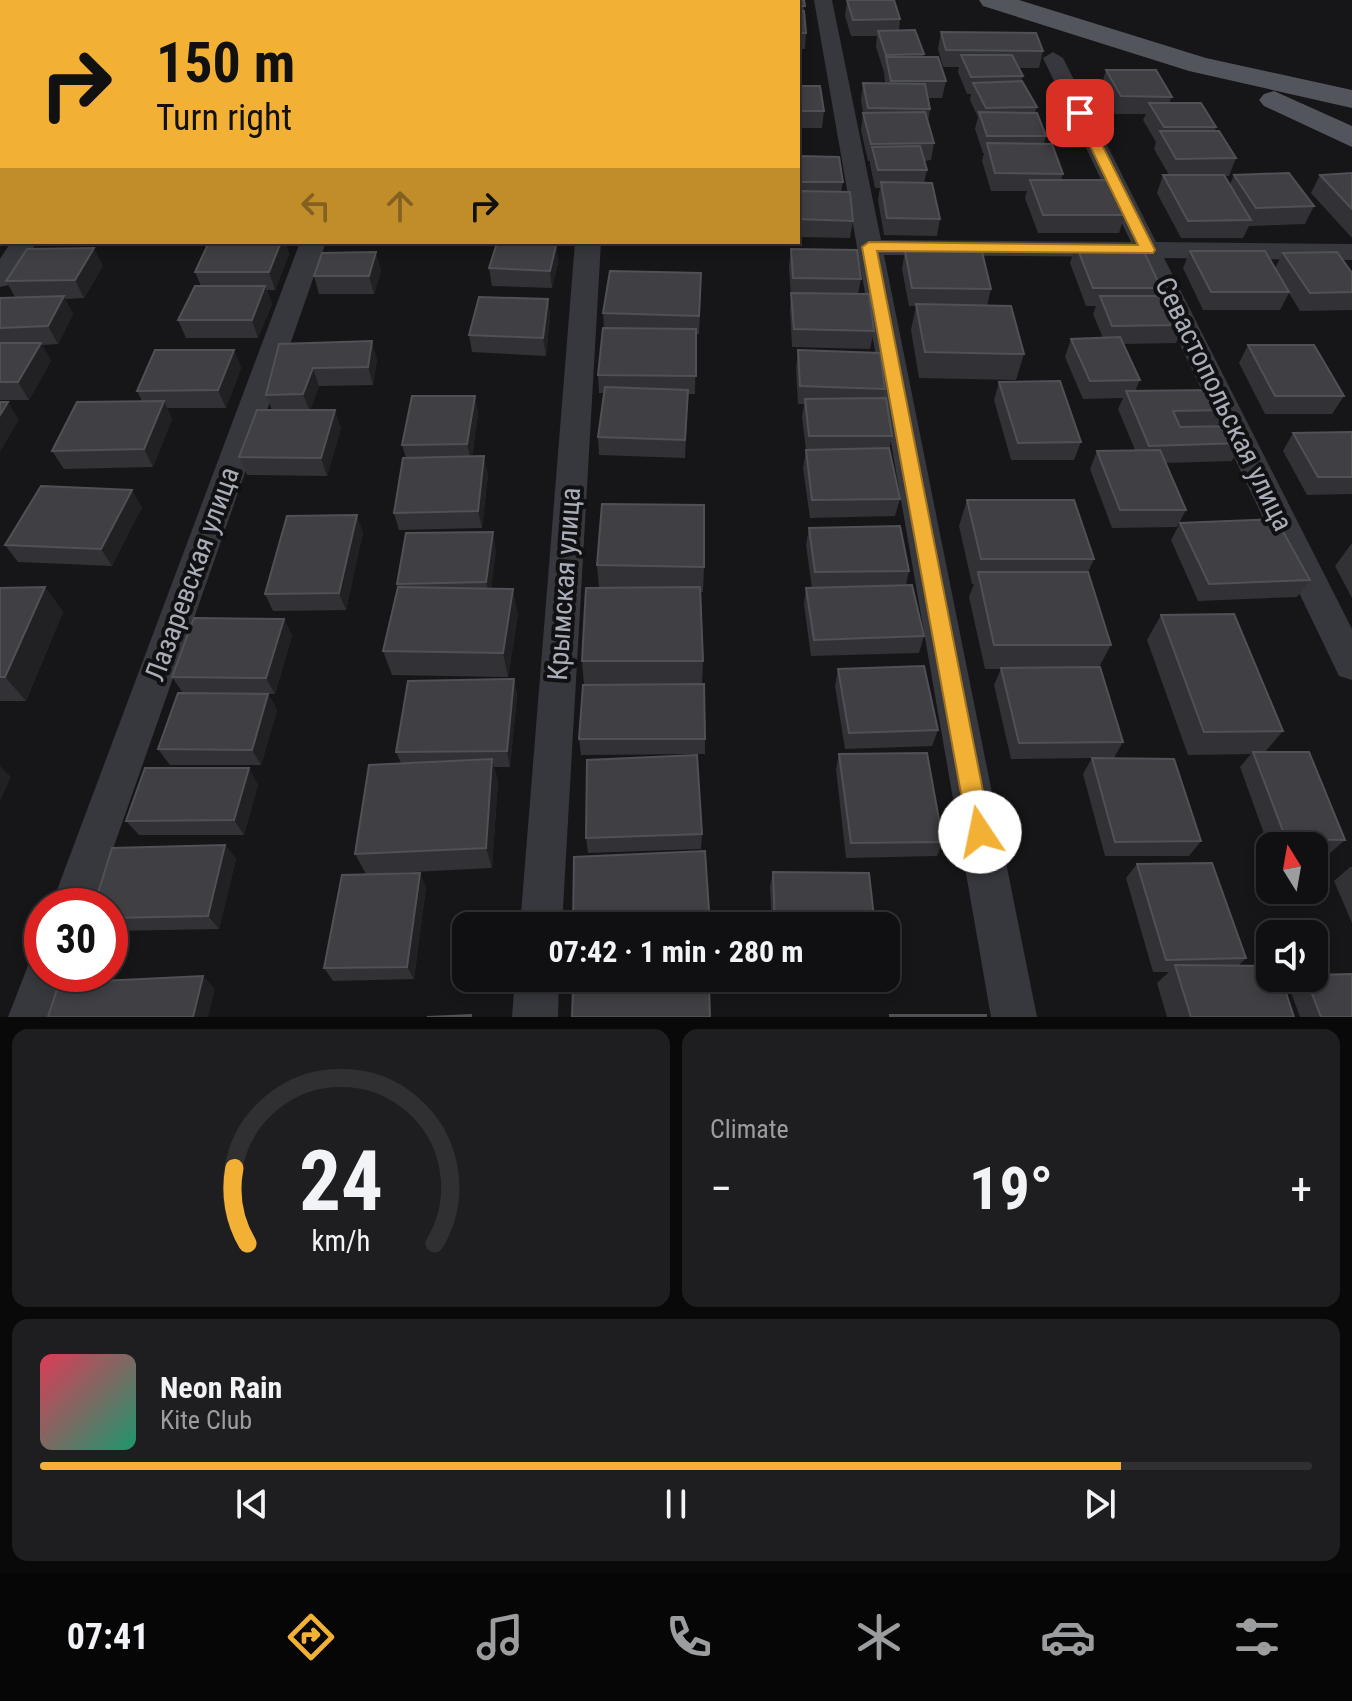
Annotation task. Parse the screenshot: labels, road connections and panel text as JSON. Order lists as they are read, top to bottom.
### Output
{
  "streets": {
    "street": ["Севастопольская улица", "Лазаревская улица", "Крымская улица"]
  },
  "north": "top",
  "page": {
    "turn": ["150 m", "Turn right"],
    "limit": "30",
    "trip": "07:42 · 1 min · 280 m",
    "tile": "Climate",
    "heat": ["−", "19°", "+"],
    "song": ["Neon Rain", "Kite Club"],
    "tabs": "07:41",
    "gauge": ["24", "km/h"]
  }
}
